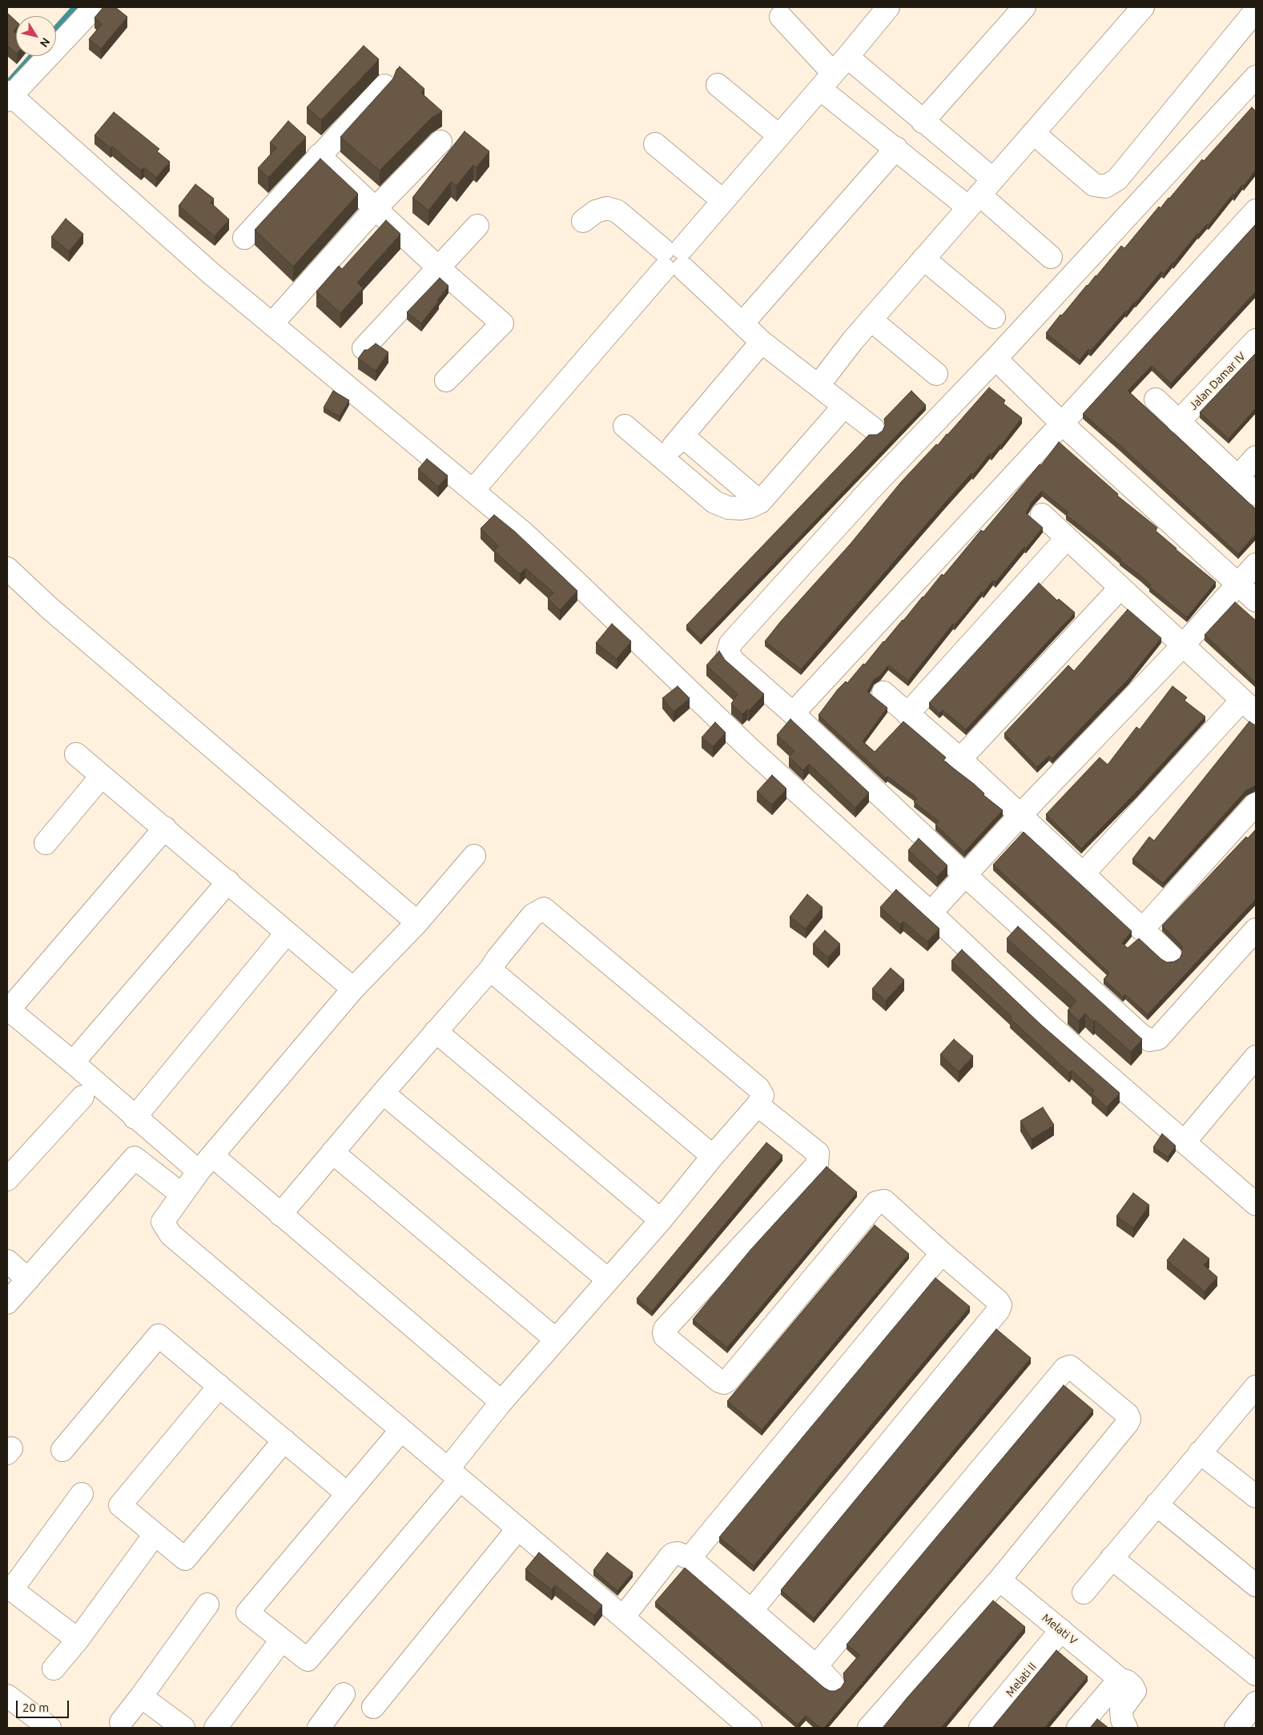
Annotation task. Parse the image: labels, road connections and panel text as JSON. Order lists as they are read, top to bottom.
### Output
{
  "streets": {
    "street": ["Jalan Damar IV", "Melati V", "Melati II"]
  },
  "crossings": [
    ["Melati V", "Melati II"]
  ],
  "scale_bar": "20 m",
  "north": "bottom right"
}
